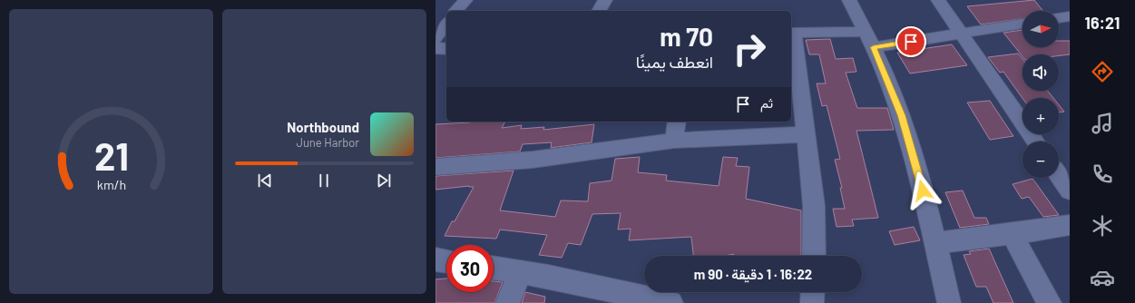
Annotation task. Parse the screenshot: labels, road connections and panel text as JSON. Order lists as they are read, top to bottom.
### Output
{
  "north": "right",
  "page": {
    "tabs": "16:21",
    "map_buttons": ["+", "−"],
    "turn": ["70 m", "انعطف يمينًا"],
    "then": "ثم",
    "song": ["Northbound", "June Harbor"],
    "limit": "30",
    "trip": "16:22 · 1 دقيقة · 90 m",
    "gauge": ["21", "km/h"]
  }
}
